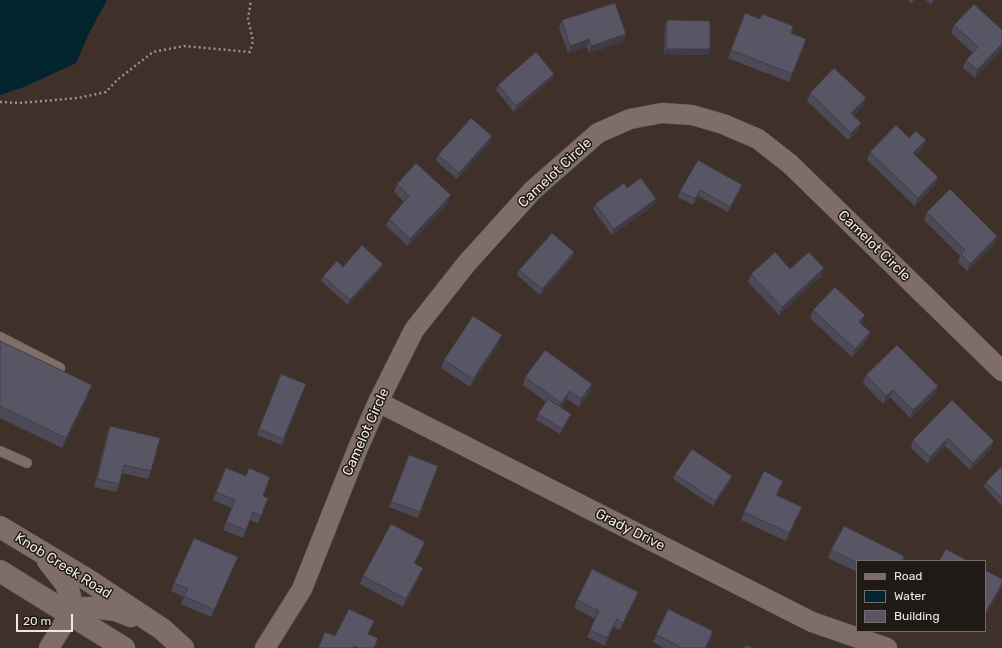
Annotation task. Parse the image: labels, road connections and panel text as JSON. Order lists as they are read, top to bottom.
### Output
{
  "streets": {
    "main road": ["Knob Creek Road"],
    "street": ["Camelot Circle", "Grady Drive"]
  },
  "crossings": [
    ["Camelot Circle", "Grady Drive"]
  ],
  "legend": ["Road", "Water", "Building"],
  "scale_bar": "20 m"
}
